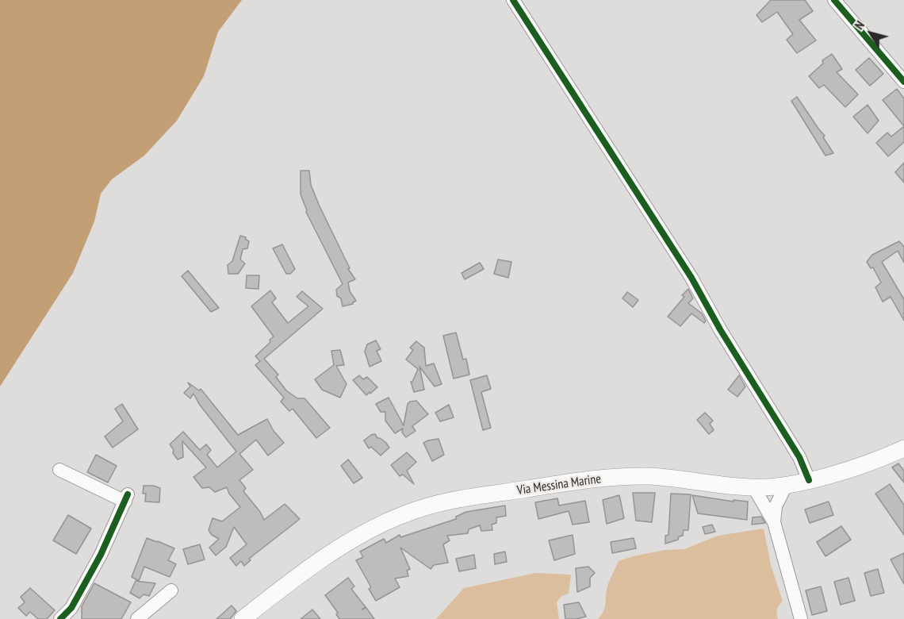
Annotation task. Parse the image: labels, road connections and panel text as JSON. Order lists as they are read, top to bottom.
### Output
{
  "streets": {
    "main road": ["Via Messina Marine"]
  },
  "north": "top left"
}
